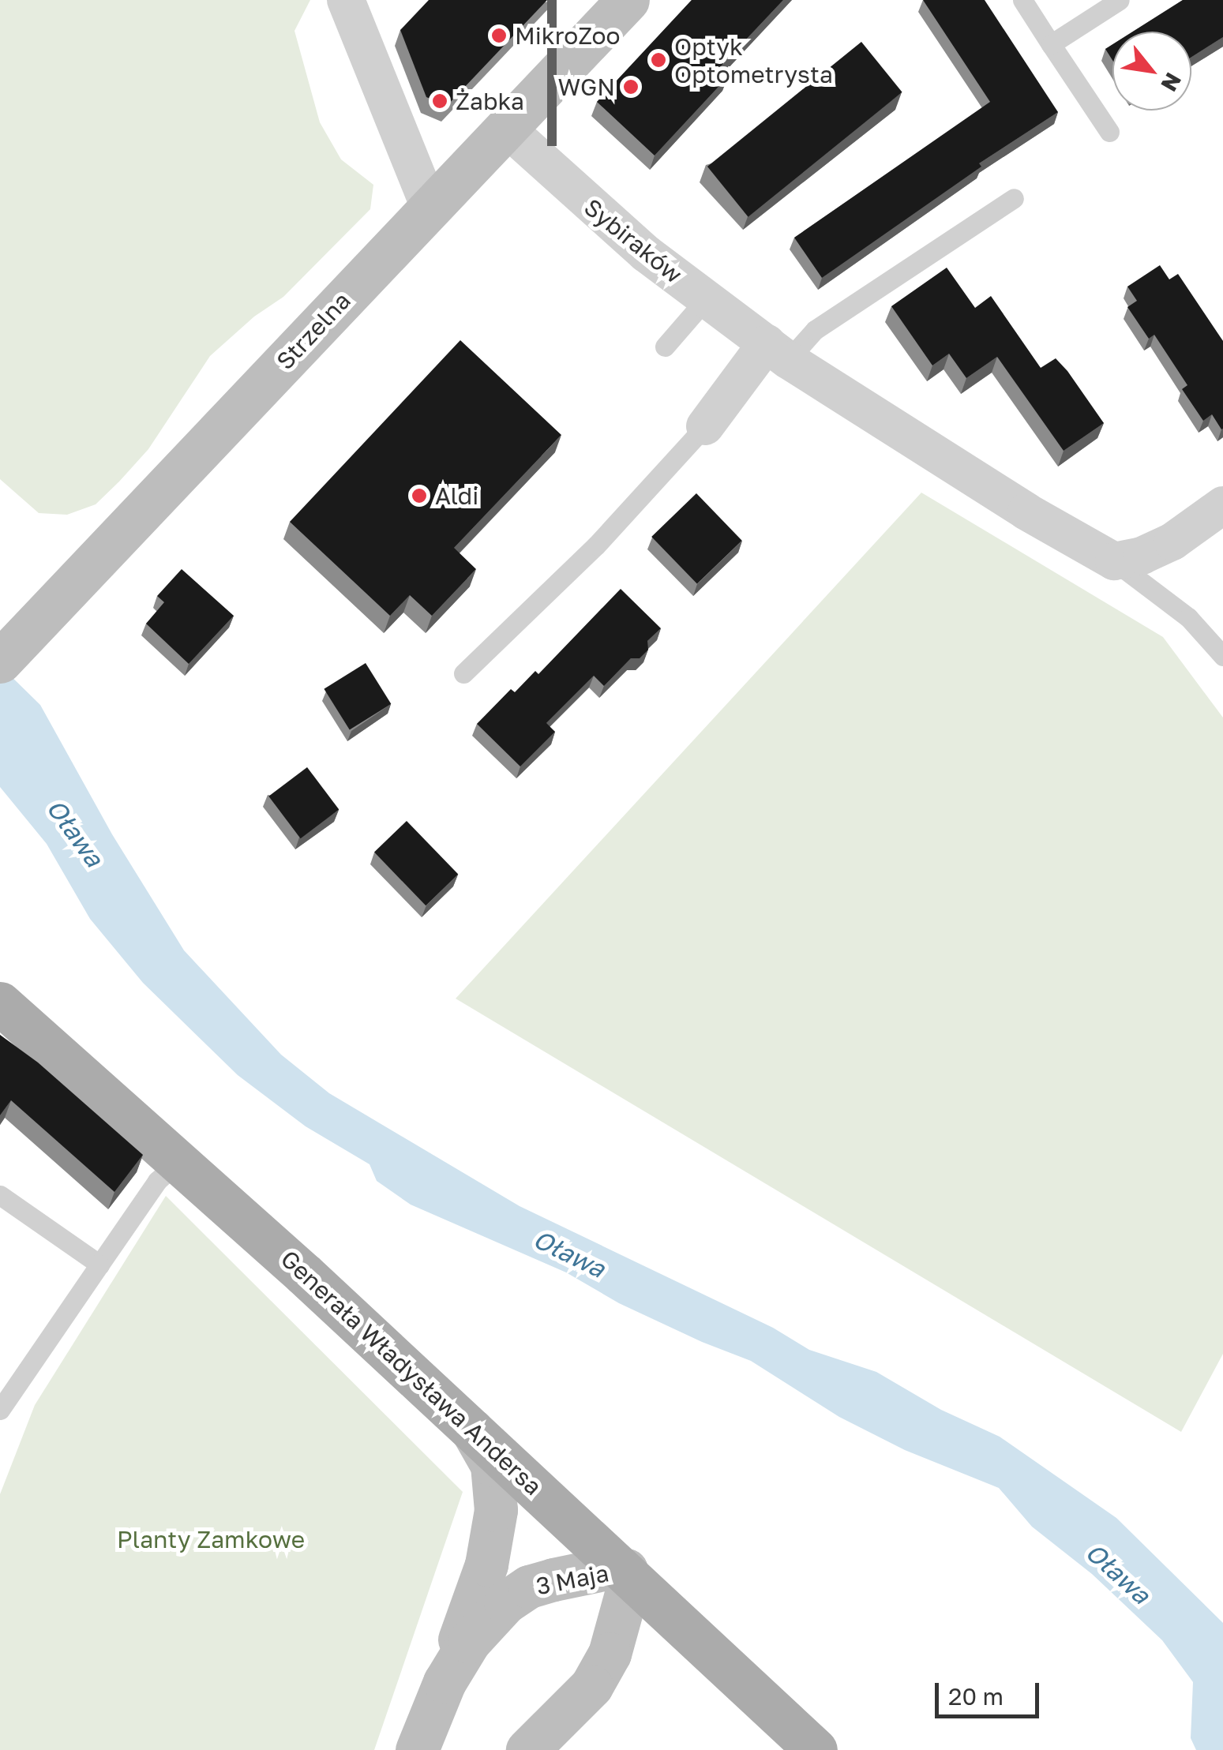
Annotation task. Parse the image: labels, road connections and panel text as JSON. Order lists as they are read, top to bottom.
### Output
{
  "streets": {
    "main road": ["Strzelna", "Generała Władysława Andersa", "3 Maja"],
    "street": ["Sybiraków"]
  },
  "crossings": [
    ["Sybiraków", "Strzelna"],
    ["Generała Władysława Andersa", "3 Maja"]
  ],
  "water": ["Oława"],
  "parks": ["Planty Zamkowe"],
  "places": [
    "MikroZoo",
    "Optyk Optometrysta",
    "WGN",
    "Żabka",
    "Aldi"
  ],
  "scale_bar": "20 m",
  "north": "bottom right"
}
